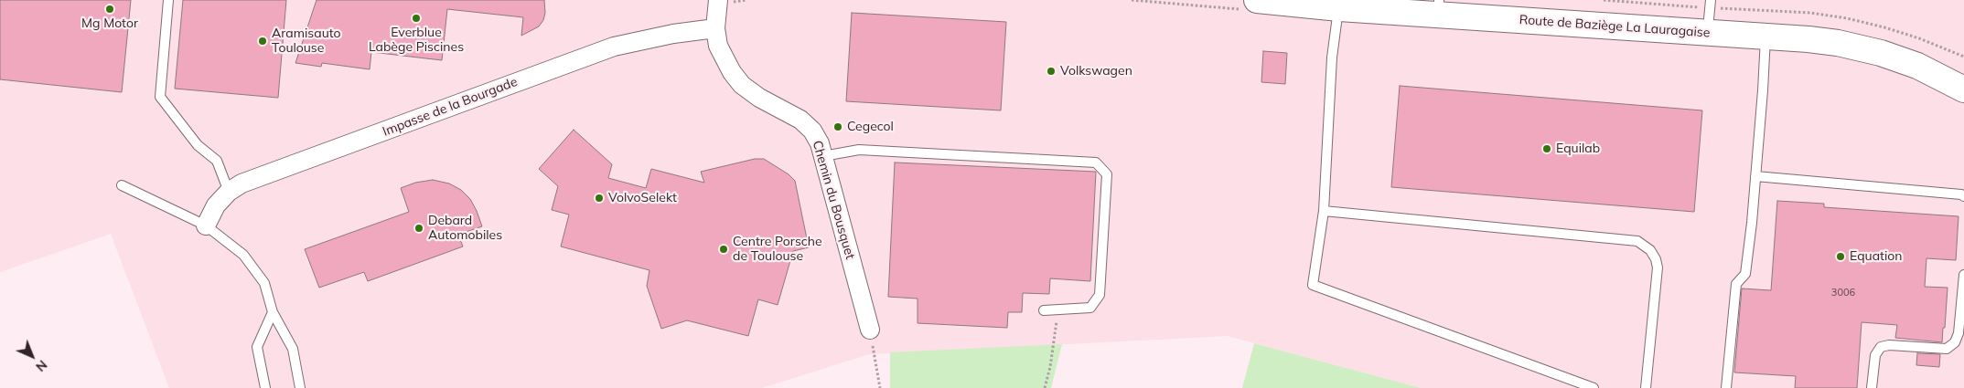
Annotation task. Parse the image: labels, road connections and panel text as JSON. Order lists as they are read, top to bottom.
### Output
{
  "streets": {
    "main road": ["Route de Baziège La Lauragaise"],
    "street": ["Impasse de la Bourgade", "Chemin du Bousquet"]
  },
  "crossings": [
    ["Impasse de la Bourgade", "Chemin du Bousquet"]
  ],
  "places": [
    "Mg Motor",
    "Everblue Labège Piscines",
    "Aramisauto Toulouse",
    "Volkswagen",
    "Cegecol",
    "Equilab",
    "VolvoSelekt",
    "Debard Automobiles",
    "Centre Porsche de Toulouse",
    "Equation"
  ],
  "house_numbers": ["3006"],
  "north": "bottom right"
}
